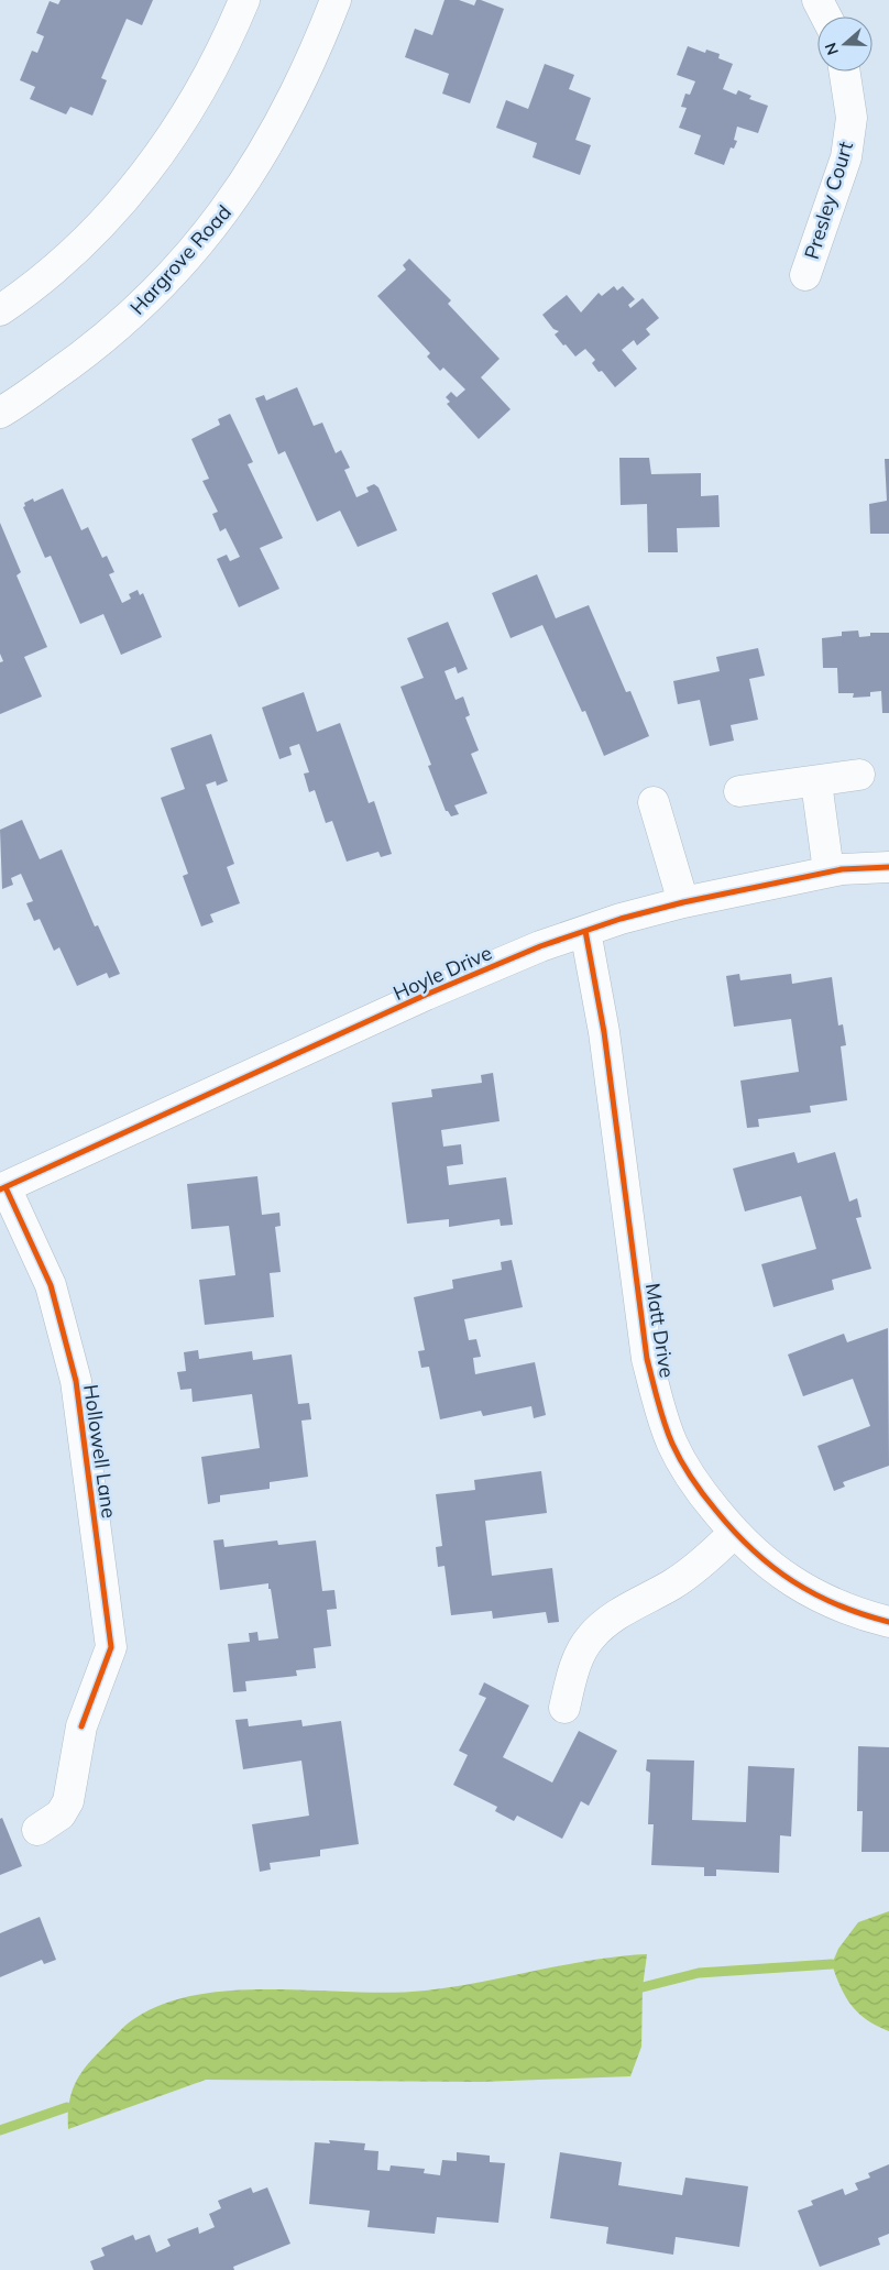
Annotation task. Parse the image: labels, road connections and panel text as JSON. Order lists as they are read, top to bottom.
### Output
{
  "streets": {
    "street": [
      "Presley Court",
      "Hargrove Road",
      "Hoyle Drive",
      "Matt Drive",
      "Hollowell Lane"
    ]
  },
  "crossings": [
    ["Hoyle Drive", "Matt Drive"],
    ["Hoyle Drive", "Hollowell Lane"]
  ],
  "north": "left"
}
